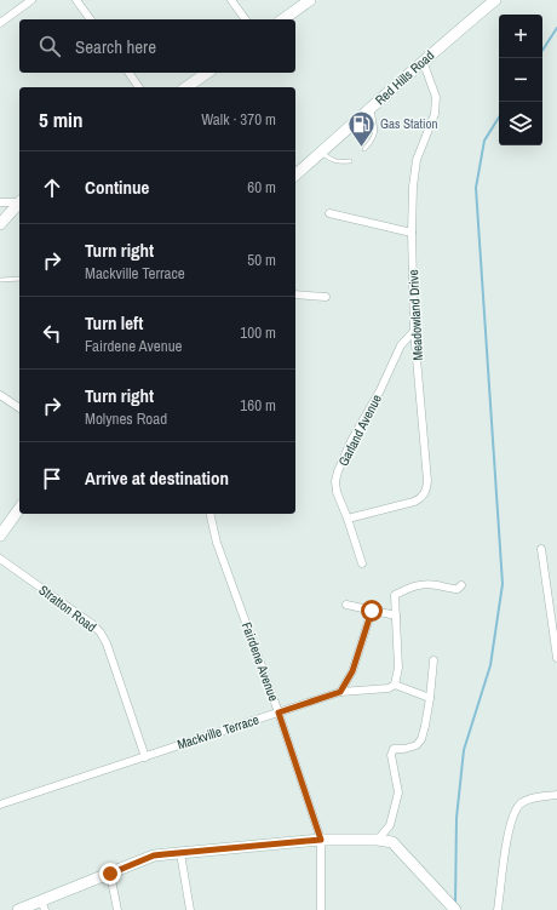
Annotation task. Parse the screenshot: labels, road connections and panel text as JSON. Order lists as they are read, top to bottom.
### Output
{
  "streets": {
    "main road": ["Red Hills Road"],
    "street": [
      "Meadowland Drive",
      "Garland Avenue",
      "Stratton Road",
      "Fairdene Avenue",
      "Mackville Terrace"
    ]
  },
  "crossings": [
    ["Red Hills Road", "Meadowland Drive"],
    ["Meadowland Drive", "Garland Avenue"],
    ["Stratton Road", "Mackville Terrace"],
    ["Fairdene Avenue", "Mackville Terrace"]
  ],
  "places": {
    "fuel station": ["Gas Station"]
  },
  "page": {
    "map_buttons": ["+", "−"],
    "search": "Search here",
    "heading": ["5 min", "Walk · 370 m"],
    "list": [
      ["Continue", "60 m"],
      ["Turn right", "Mackville Terrace", "50 m"],
      ["Turn left", "Fairdene Avenue", "100 m"],
      ["Turn right", "Molynes Road", "160 m"],
      "Arrive at destination"
    ]
  }
}
